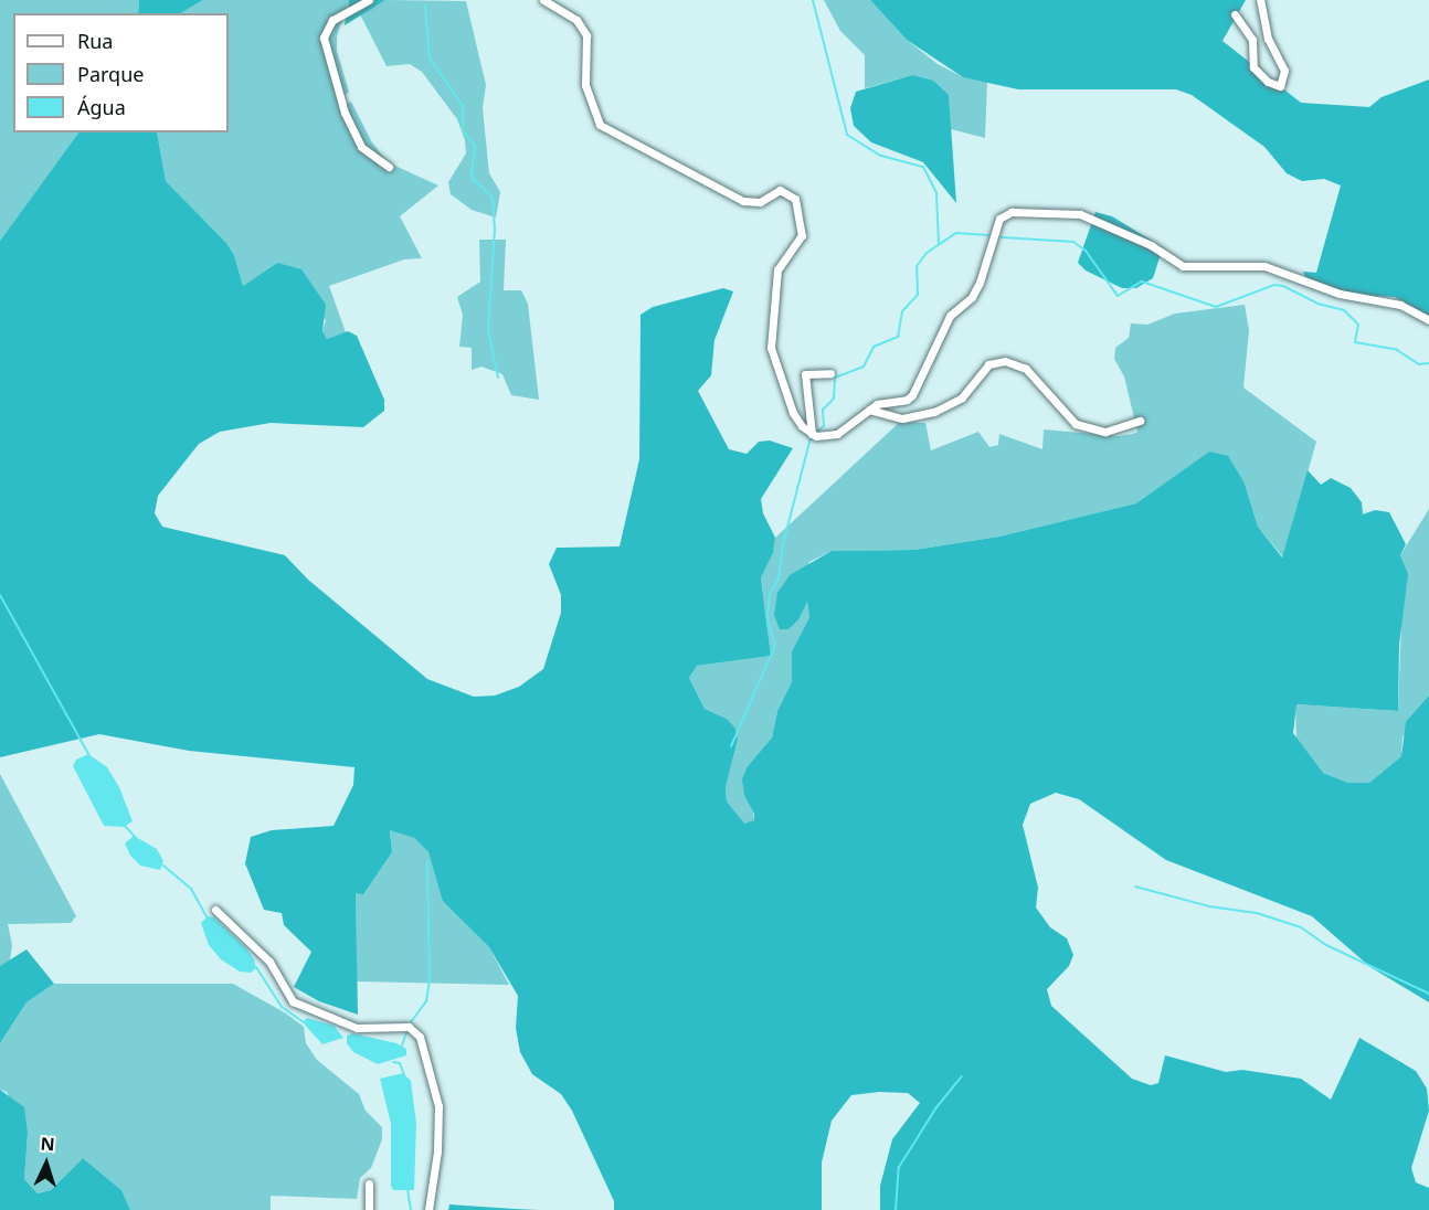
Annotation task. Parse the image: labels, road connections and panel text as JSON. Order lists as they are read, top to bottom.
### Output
{
  "legend": ["Rua", "Parque", "Água"],
  "north": "top"
}
